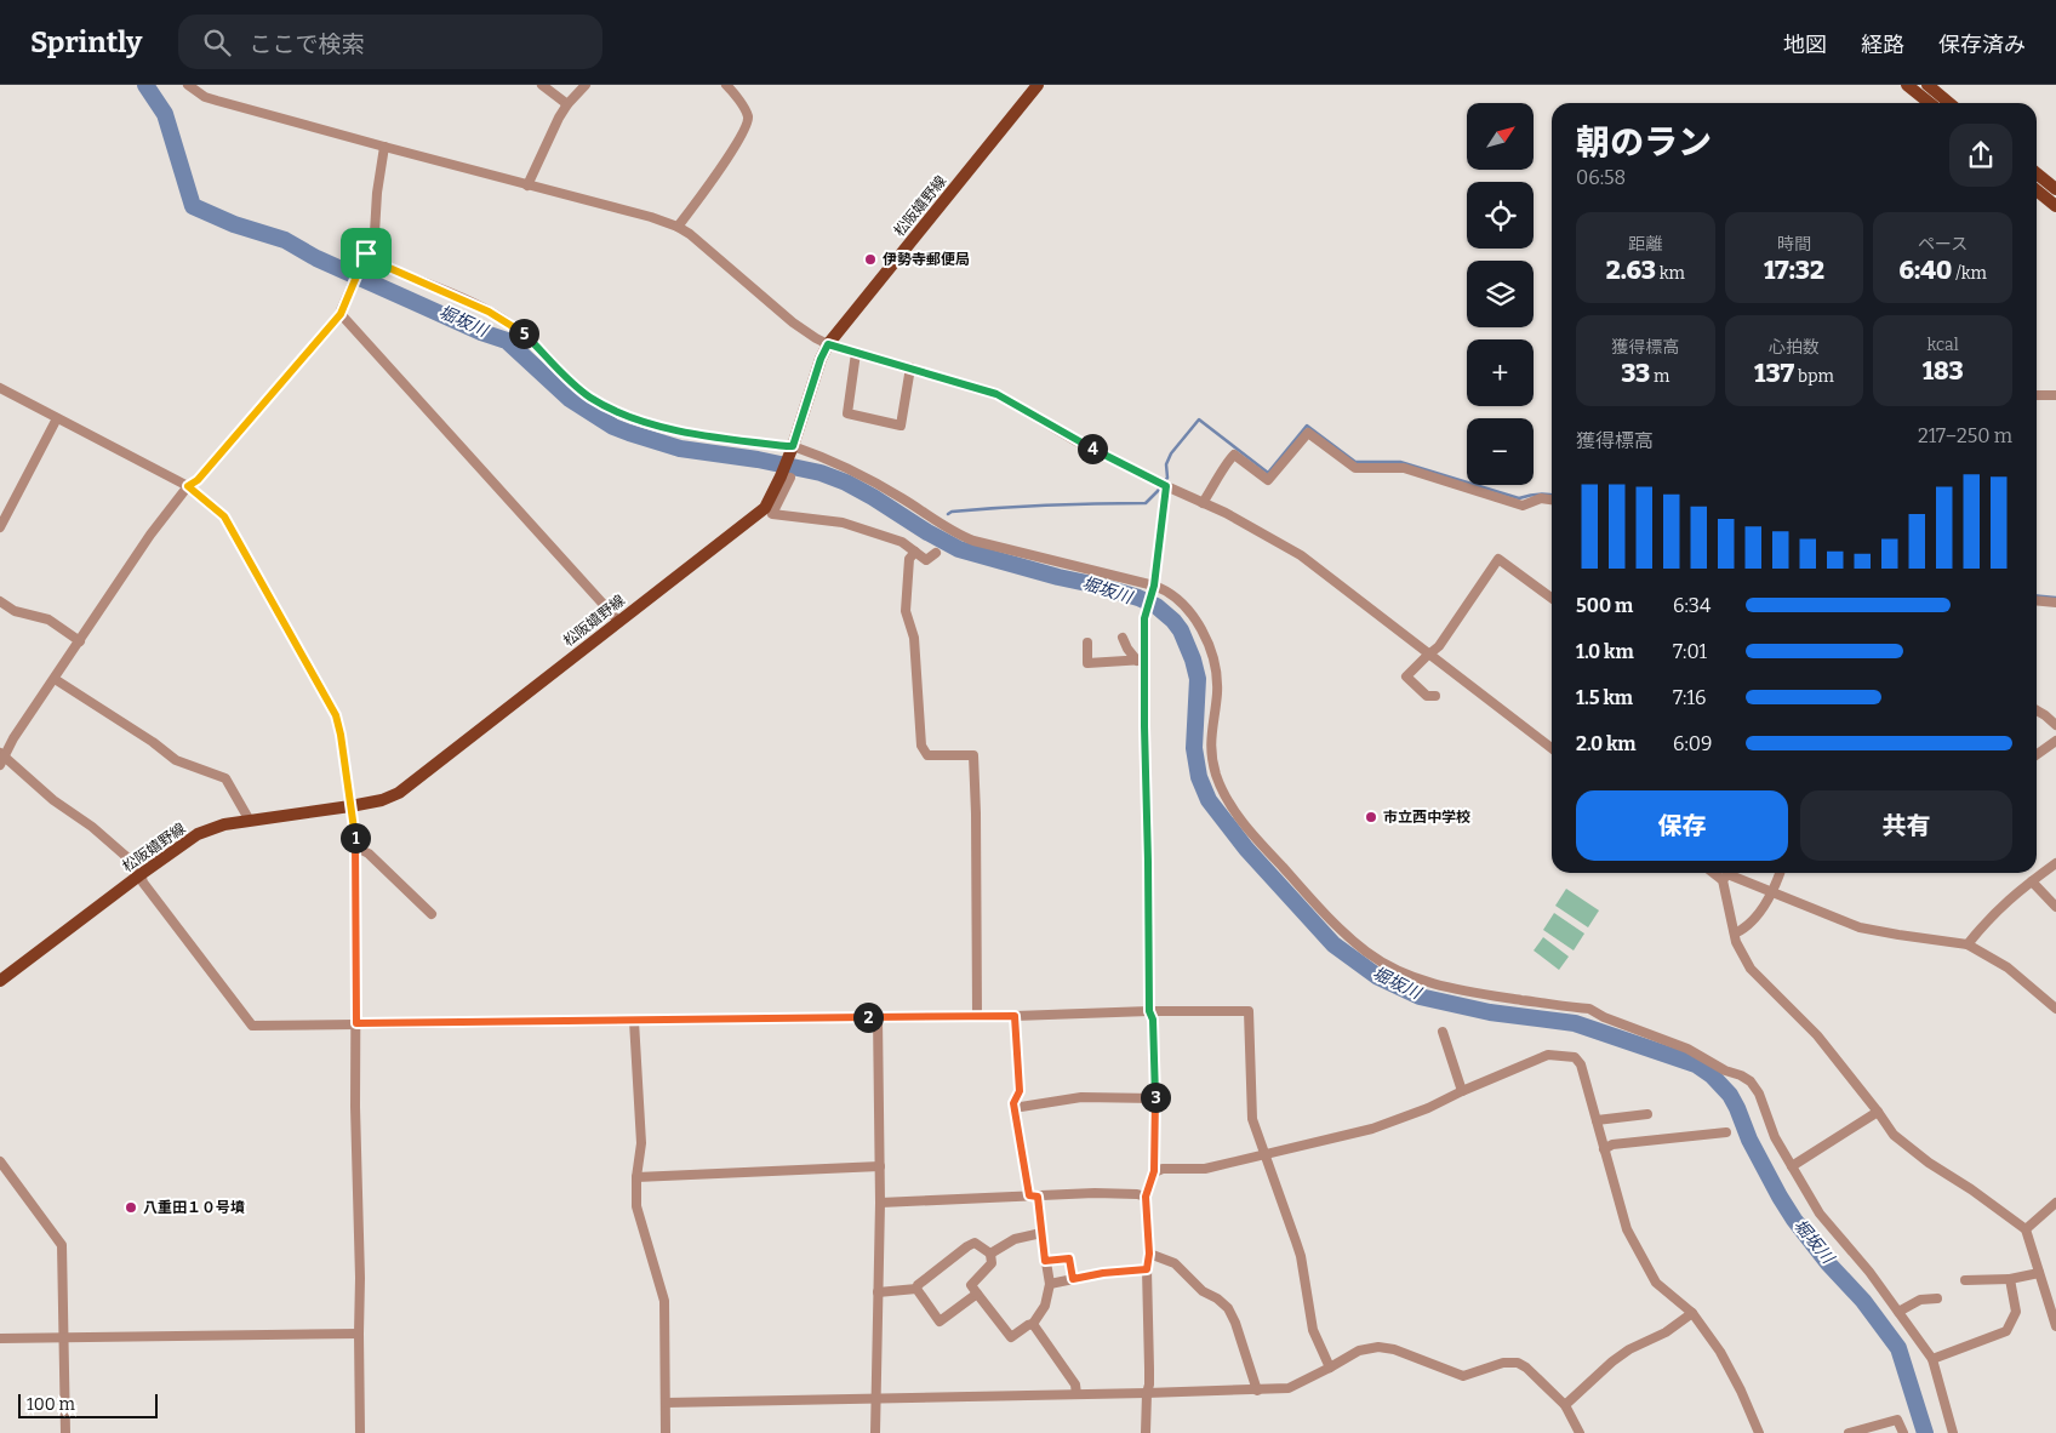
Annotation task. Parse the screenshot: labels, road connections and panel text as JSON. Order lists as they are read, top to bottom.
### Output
{
  "streets": {
    "main road": ["松阪嬉野線"]
  },
  "water": ["堀坂川"],
  "places": ["伊勢寺郵便局", "市立西中学校", "八重田１０号墳"],
  "scale_bar": "100 m",
  "north": "top right",
  "page": {
    "header": "Sprintly",
    "search": "ここで検索",
    "nav": ["地図", "経路", "保存済み"],
    "map_buttons": ["+", "−"],
    "heading": ["朝のラン", "06:58"],
    "stats": [
      ["距離", "2.63 km"],
      ["時間", "17:32"],
      ["ペース", "6:40 /km"],
      ["獲得標高", "33 m"],
      ["心拍数", "137 bpm"],
      ["kcal", "183"]
    ],
    "pins": [
      "5",
      "4",
      "1",
      "2",
      "3"
    ],
    "chart": ["獲得標高", "217–250 m"],
    "list": [
      {
        "name": "500 m",
        "note": "6:34"
      },
      {
        "name": "1.0 km",
        "note": "7:01"
      },
      {
        "name": "1.5 km",
        "note": "7:16"
      },
      {
        "name": "2.0 km",
        "note": "6:09"
      }
    ],
    "buttons": ["保存", "共有"],
    "scale": "100 m"
  }
}
